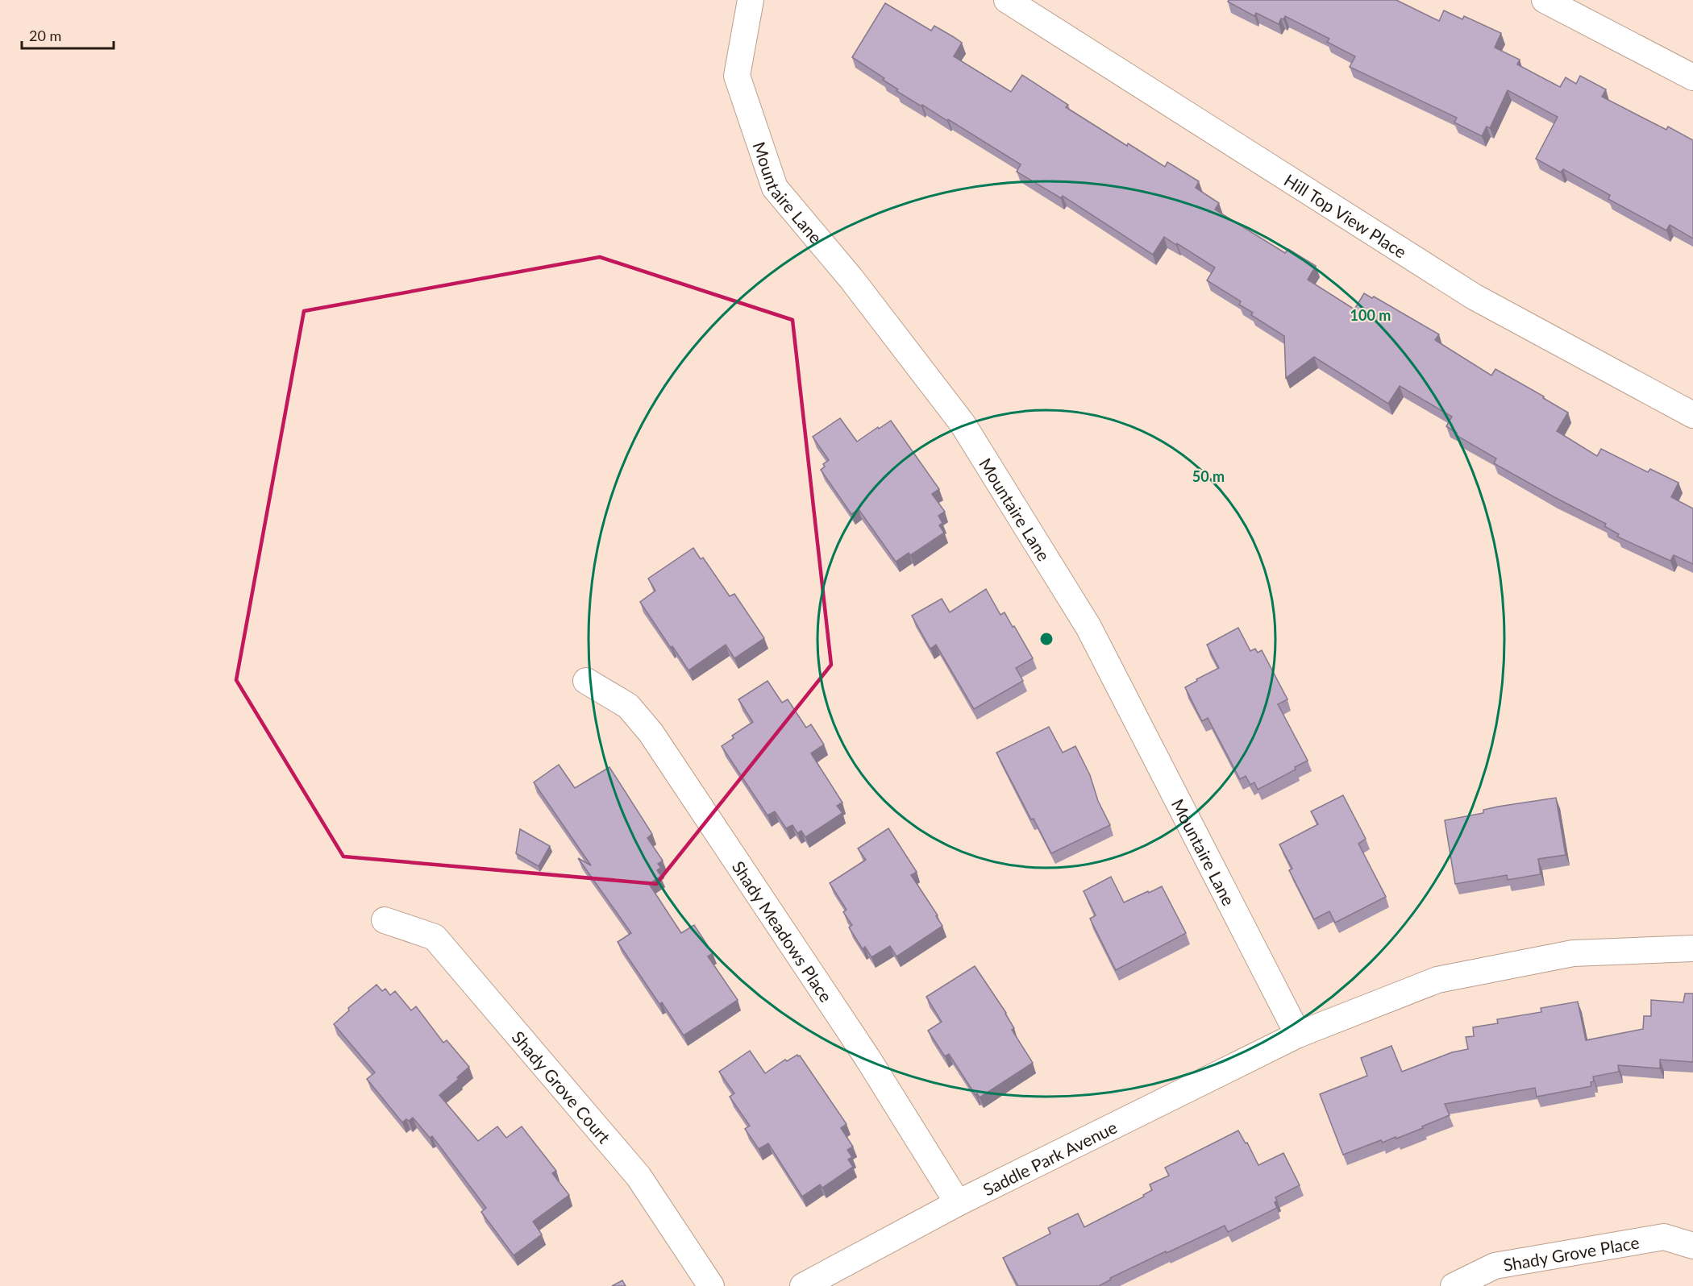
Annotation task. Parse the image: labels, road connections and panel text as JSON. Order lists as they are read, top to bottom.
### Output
{
  "streets": {
    "street": [
      "Mountaire Lane",
      "Hill Top View Place",
      "Shady Meadows Place",
      "Shady Grove Court",
      "Saddle Park Avenue",
      "Shady Grove Place"
    ]
  },
  "crossings": [
    ["Mountaire Lane", "Saddle Park Avenue"],
    ["Shady Meadows Place", "Saddle Park Avenue"]
  ],
  "scale_bar": "20 m",
  "rings": ["100 m", "50 m"]
}
